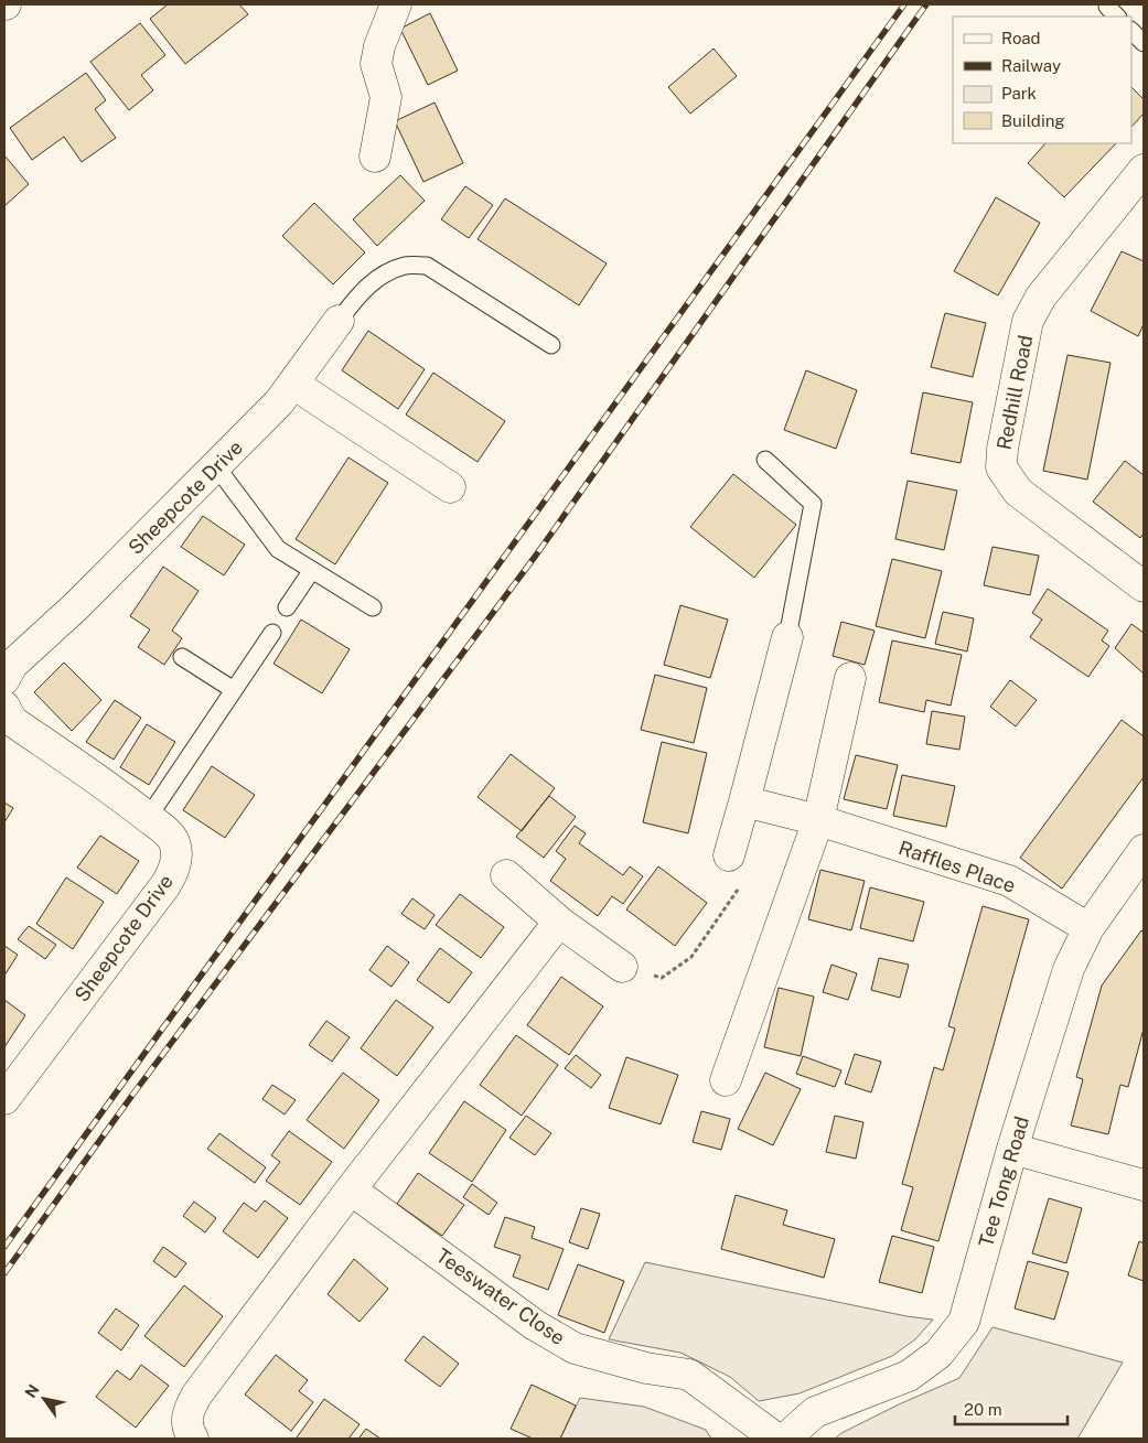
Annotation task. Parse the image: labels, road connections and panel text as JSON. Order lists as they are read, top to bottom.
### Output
{
  "streets": {
    "street": [
      "Redhill Road",
      "Sheepcote Drive",
      "Raffles Place",
      "Tee Tong Road",
      "Teeswater Close"
    ]
  },
  "crossings": [
    ["Raffles Place", "Tee Tong Road"]
  ],
  "legend": [
    "Road",
    "Railway",
    "Park",
    "Building"
  ],
  "scale_bar": "20 m",
  "north": "top left"
}
